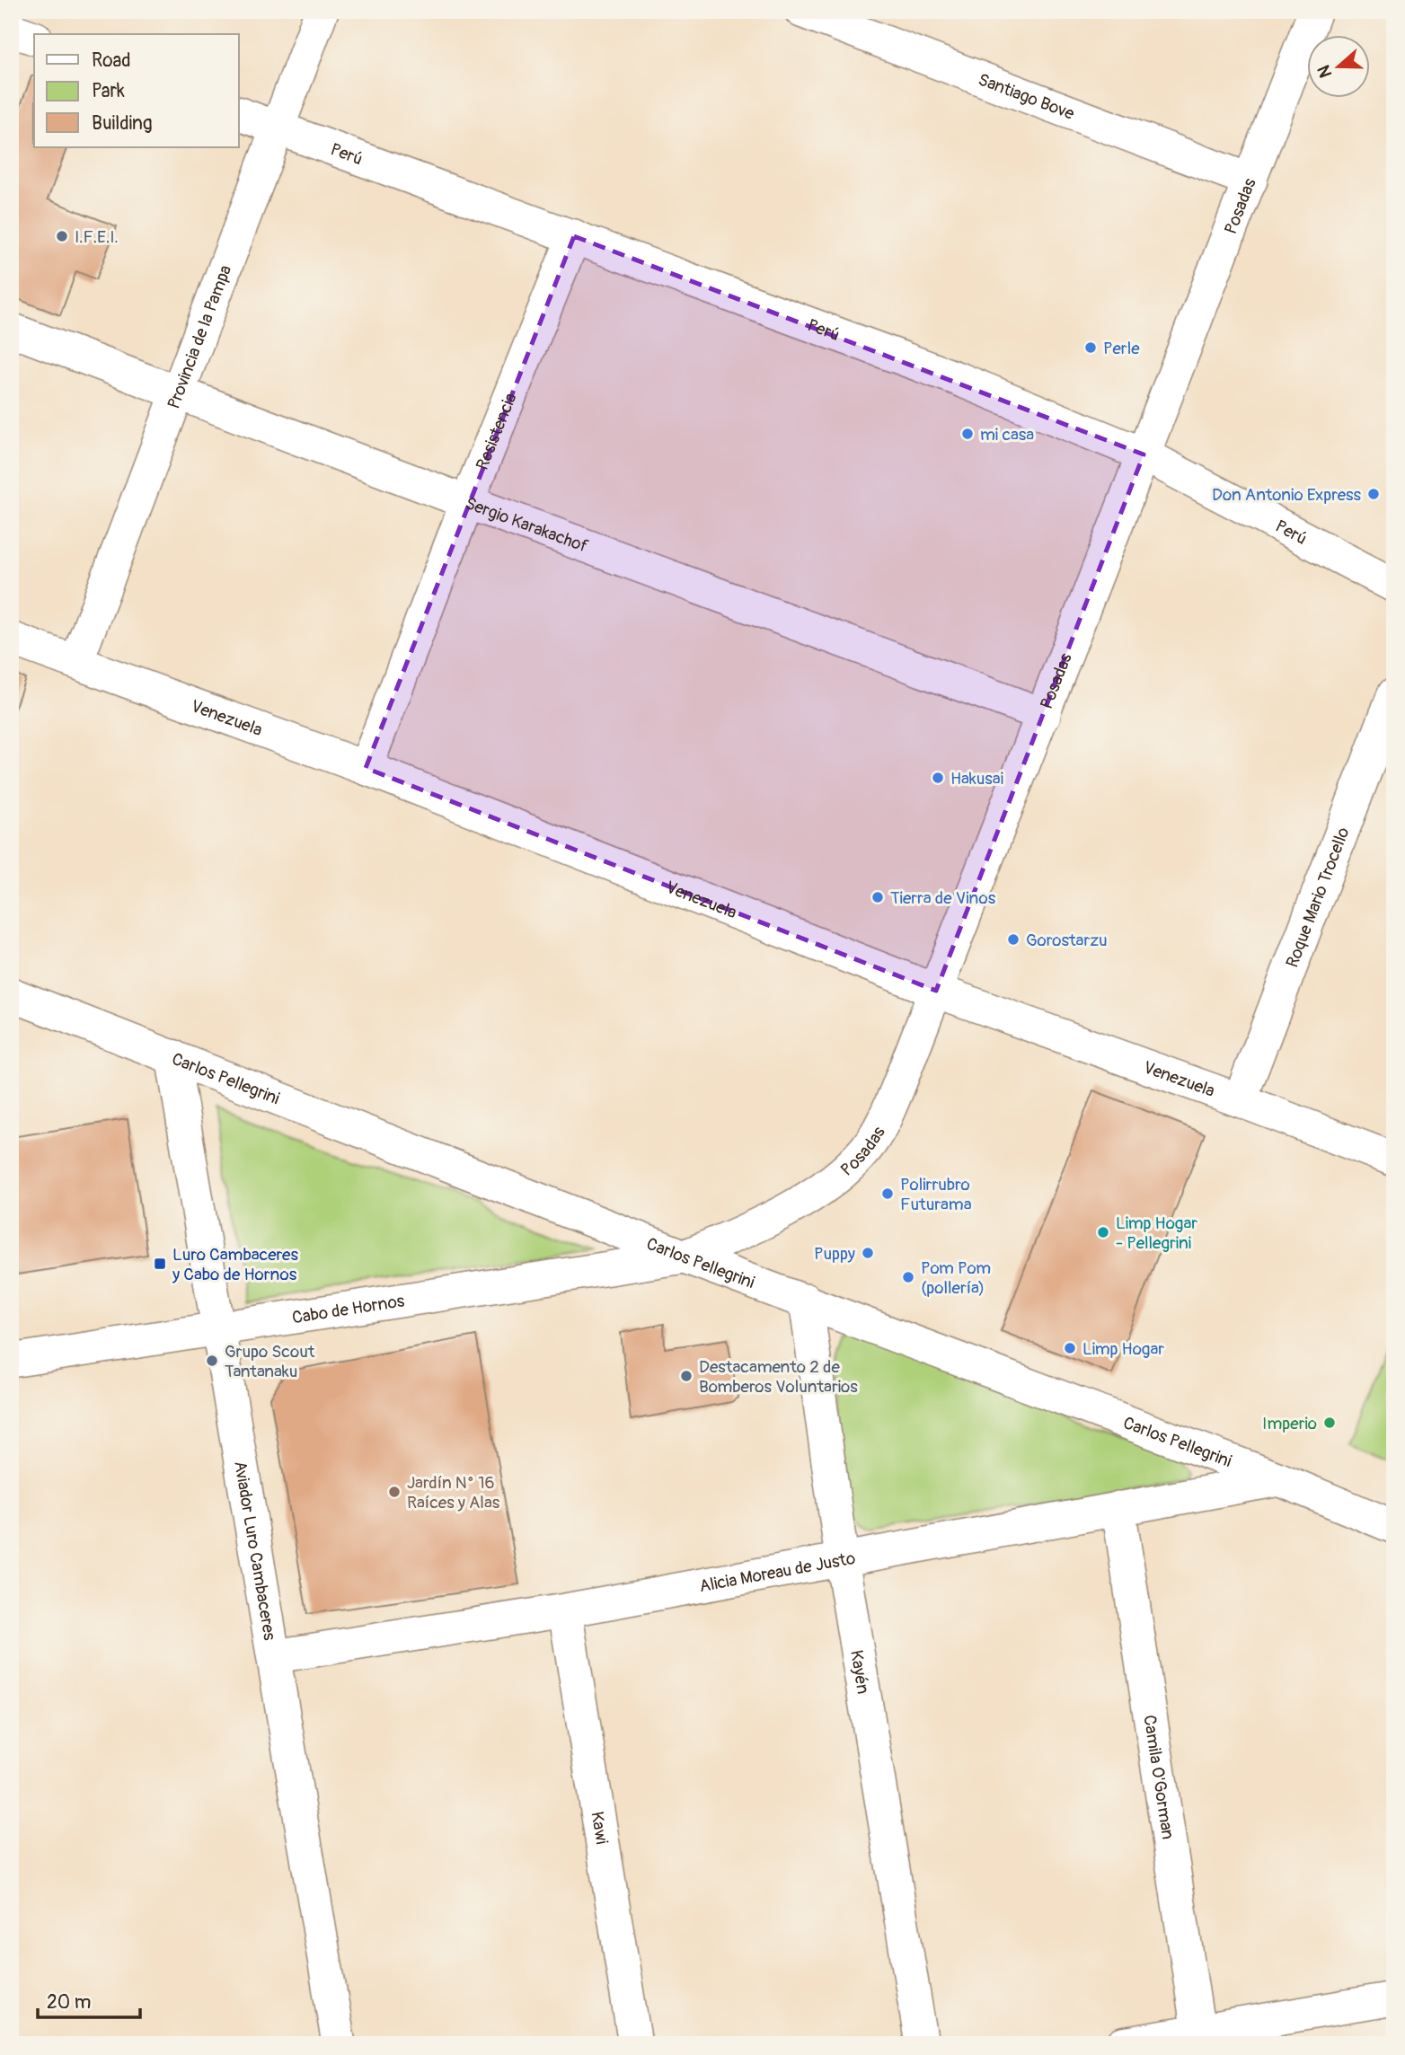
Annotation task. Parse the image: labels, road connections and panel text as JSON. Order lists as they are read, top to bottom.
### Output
{
  "streets": {
    "street": [
      "Santiago Bove",
      "Perú",
      "Posadas",
      "Provincia de la Pampa",
      "Resistencia",
      "Sergio Karakachof",
      "Venezuela",
      "Roque Mario Trocello",
      "Carlos Pellegrini",
      "Cabo de Hornos",
      "Aviador Luro Cambaceres",
      "Alicia Moreau de Justo",
      "Kayén",
      "Camila O'Gorman",
      "Kawi"
    ]
  },
  "crossings": [
    ["Santiago Bove", "Posadas"],
    ["Perú", "Posadas"],
    ["Perú", "Provincia de la Pampa"],
    ["Perú", "Resistencia"],
    ["Posadas", "Sergio Karakachof"],
    ["Posadas", "Venezuela"],
    ["Posadas", "Carlos Pellegrini"],
    ["Posadas", "Cabo de Hornos"],
    ["Provincia de la Pampa", "Sergio Karakachof"],
    ["Provincia de la Pampa", "Venezuela"],
    ["Resistencia", "Sergio Karakachof"],
    ["Resistencia", "Venezuela"],
    ["Venezuela", "Roque Mario Trocello"],
    ["Carlos Pellegrini", "Cabo de Hornos"],
    ["Carlos Pellegrini", "Aviador Luro Cambaceres"],
    ["Carlos Pellegrini", "Alicia Moreau de Justo"],
    ["Carlos Pellegrini", "Kayén"],
    ["Cabo de Hornos", "Aviador Luro Cambaceres"],
    ["Aviador Luro Cambaceres", "Alicia Moreau de Justo"],
    ["Alicia Moreau de Justo", "Kayén"],
    ["Alicia Moreau de Justo", "Camila O'Gorman"],
    ["Alicia Moreau de Justo", "Kawi"]
  ],
  "places": {
    "other": [
      "I.F.E.I.",
      "Perle",
      "mi casa",
      "Don Antonio Express",
      "Hakusai",
      "Tierra de Vinos",
      "Gorostarzu",
      "Polirrubro Futurama",
      "Limp Hogar - Pellegrini",
      "Puppy",
      "Pom Pom (pollería)",
      "Limp Hogar",
      "Grupo Scout Tantanaku",
      "Destacamento 2 de Bomberos Voluntarios",
      "Imperio",
      "Jardín N° 16 Raíces y Alas"
    ],
    "transit": ["Luro Cambaceres y Cabo de Hornos"]
  },
  "legend": ["Road", "Park", "Building"],
  "scale_bar": "20 m",
  "north": "left"
}
